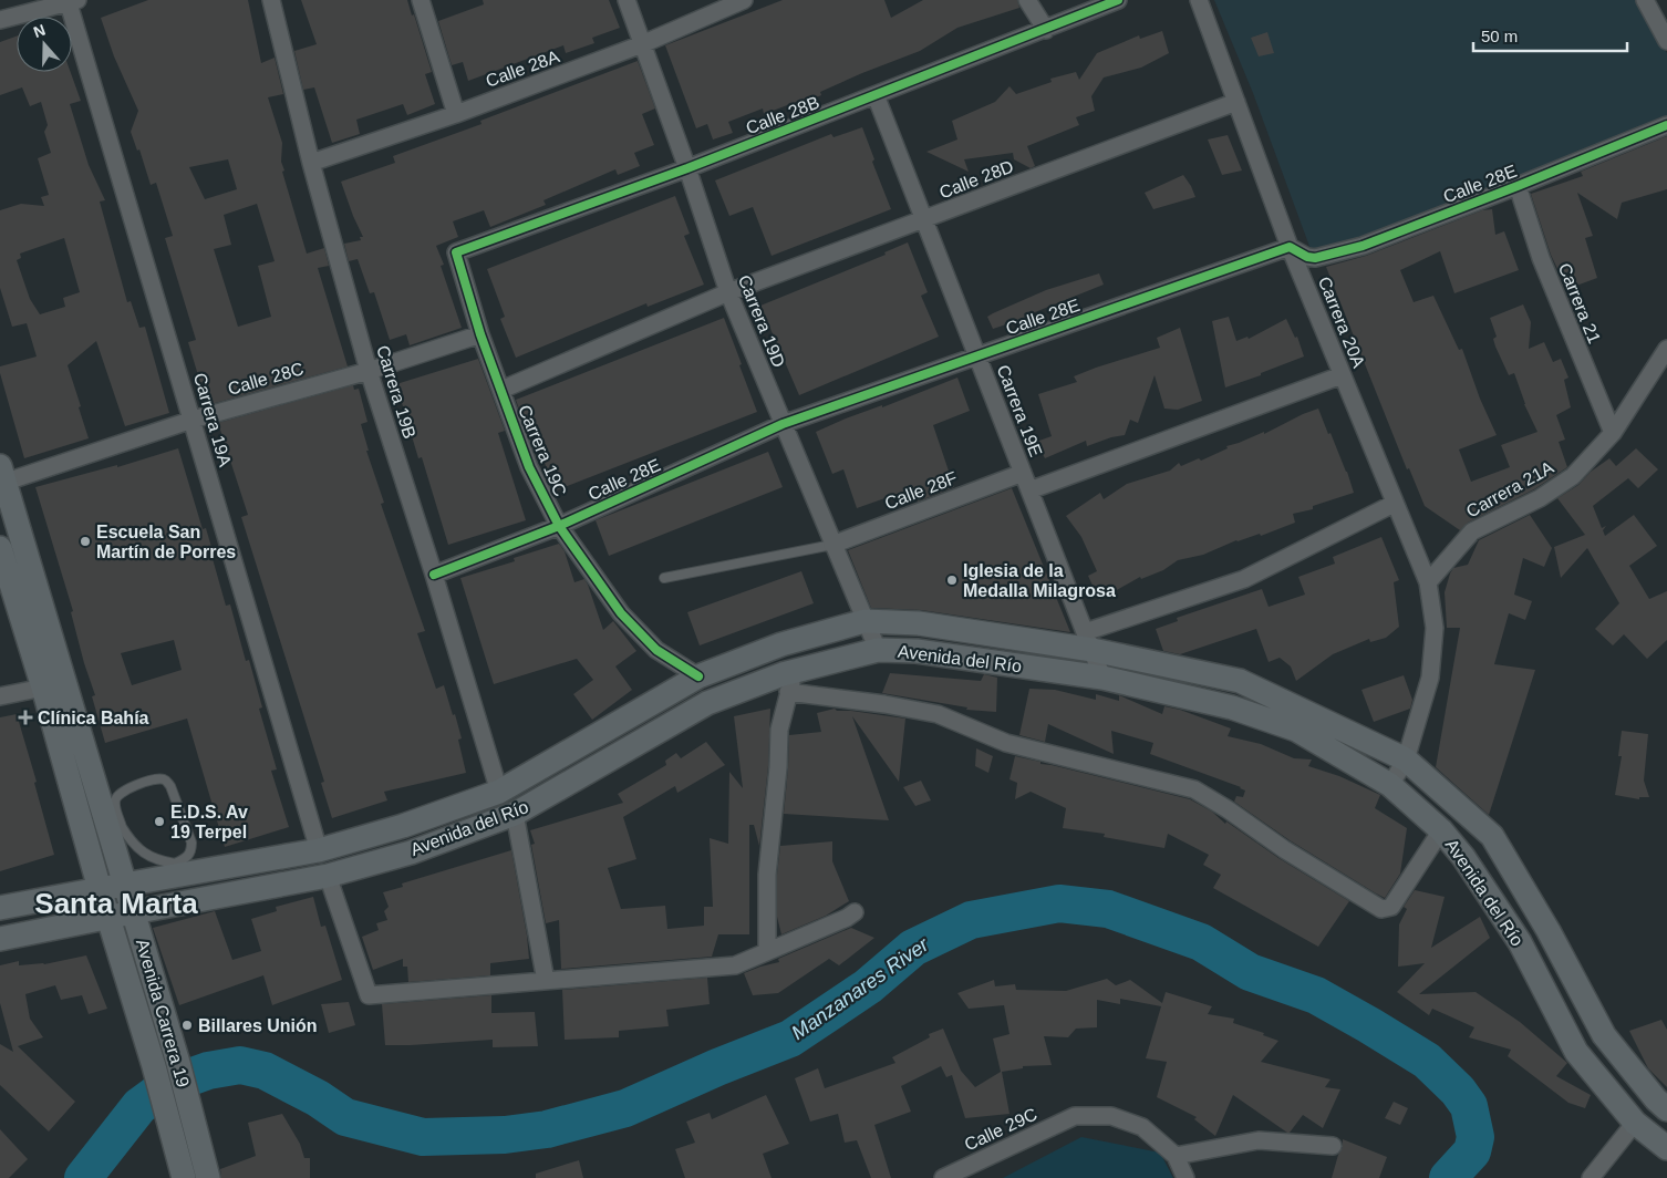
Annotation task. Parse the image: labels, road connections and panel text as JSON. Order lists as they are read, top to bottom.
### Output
{
  "streets": {
    "main road": ["Avenida del Río", "Avenida Carrera 19"],
    "street": [
      "Calle 28A",
      "Calle 28B",
      "Calle 28D",
      "Calle 28E",
      "Carrera 21",
      "Carrera 19D",
      "Carrera 20A",
      "Calle 28C",
      "Carrera 19B",
      "Carrera 19E",
      "Carrera 19A",
      "Carrera 19C",
      "Carrera 21A",
      "Calle 28F",
      "Calle 29C"
    ]
  },
  "crossings": [
    ["Calle 28A", "Carrera 19D"],
    ["Calle 28A", "Carrera 19B"],
    ["Calle 28B", "Carrera 19D"],
    ["Calle 28B", "Carrera 19E"],
    ["Calle 28B", "Carrera 19C"],
    ["Calle 28D", "Carrera 19D"],
    ["Calle 28D", "Carrera 20A"],
    ["Calle 28D", "Carrera 19E"],
    ["Calle 28D", "Carrera 19C"],
    ["Calle 28E", "Carrera 21"],
    ["Calle 28E", "Carrera 19D"],
    ["Calle 28E", "Carrera 20A"],
    ["Calle 28E", "Carrera 19B"],
    ["Calle 28E", "Carrera 19E"],
    ["Calle 28E", "Carrera 19C"],
    ["Carrera 21", "Carrera 21A"],
    ["Carrera 19D", "Calle 28F"],
    ["Carrera 19D", "Avenida del Río"],
    ["Carrera 20A", "Carrera 21A"],
    ["Carrera 20A", "Avenida del Río"],
    ["Calle 28C", "Carrera 19B"],
    ["Calle 28C", "Carrera 19A"],
    ["Calle 28C", "Carrera 19C"],
    ["Calle 28C", "Avenida Carrera 19"],
    ["Carrera 19B", "Avenida del Río"],
    ["Carrera 19E", "Calle 28F"],
    ["Carrera 19E", "Avenida del Río"],
    ["Carrera 19A", "Avenida del Río"],
    ["Carrera 19C", "Avenida del Río"],
    ["Avenida del Río", "Avenida Carrera 19"]
  ],
  "districts": ["Santa Marta"],
  "water": ["Manzanares River"],
  "places": {
    "other": [
      "Escuela San Martín de Porres",
      "Iglesia de la Medalla Milagrosa",
      "E.D.S. Av 19 Terpel",
      "Billares Unión"
    ],
    "health": ["Clínica Bahía"]
  },
  "scale_bar": "50 m",
  "north": "top"
}
